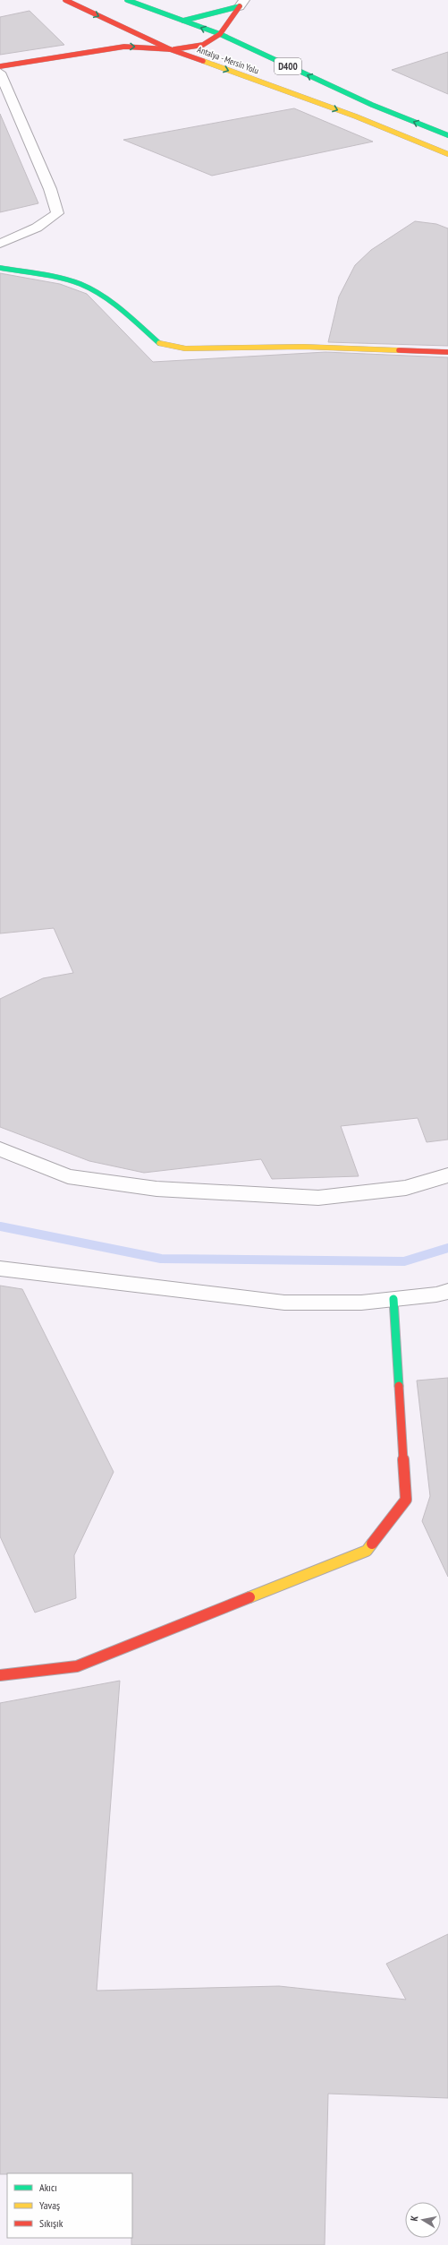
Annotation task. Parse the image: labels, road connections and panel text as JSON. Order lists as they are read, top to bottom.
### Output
{
  "streets": {
    "main road": ["Antalya - Mersin Yolu", "D400"]
  },
  "legend": ["Akıcı", "Yavaş", "Sıkışık"],
  "north": "left"
}
